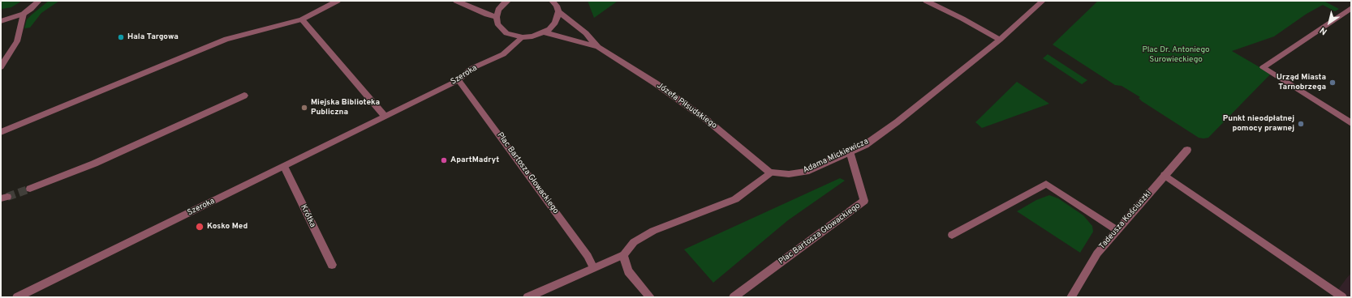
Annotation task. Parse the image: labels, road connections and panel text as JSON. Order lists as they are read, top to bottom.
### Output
{
  "streets": {
    "street": [
      "Szeroka",
      "Józefa Piłsudskiego",
      "Adama Mickiewicza",
      "Plac Bartosza Głowackiego",
      "Krótka",
      "Tadeusza Kościuszki"
    ]
  },
  "crossings": [
    ["Szeroka", "Plac Bartosza Głowackiego"],
    ["Szeroka", "Krótka"],
    ["Józefa Piłsudskiego", "Adama Mickiewicza"],
    ["Adama Mickiewicza", "Plac Bartosza Głowackiego"]
  ],
  "parks": ["Plac Dr. Antoniego Surowieckiego"],
  "places": [
    "Hala Targowa",
    "Urząd Miasta Tarnobrzega",
    "Miejska Biblioteka Publiczna",
    "Punkt nieodpłatnej pomocy prawnej",
    "ApartMadryt",
    "Kosko Med"
  ],
  "north": "bottom left"
}
